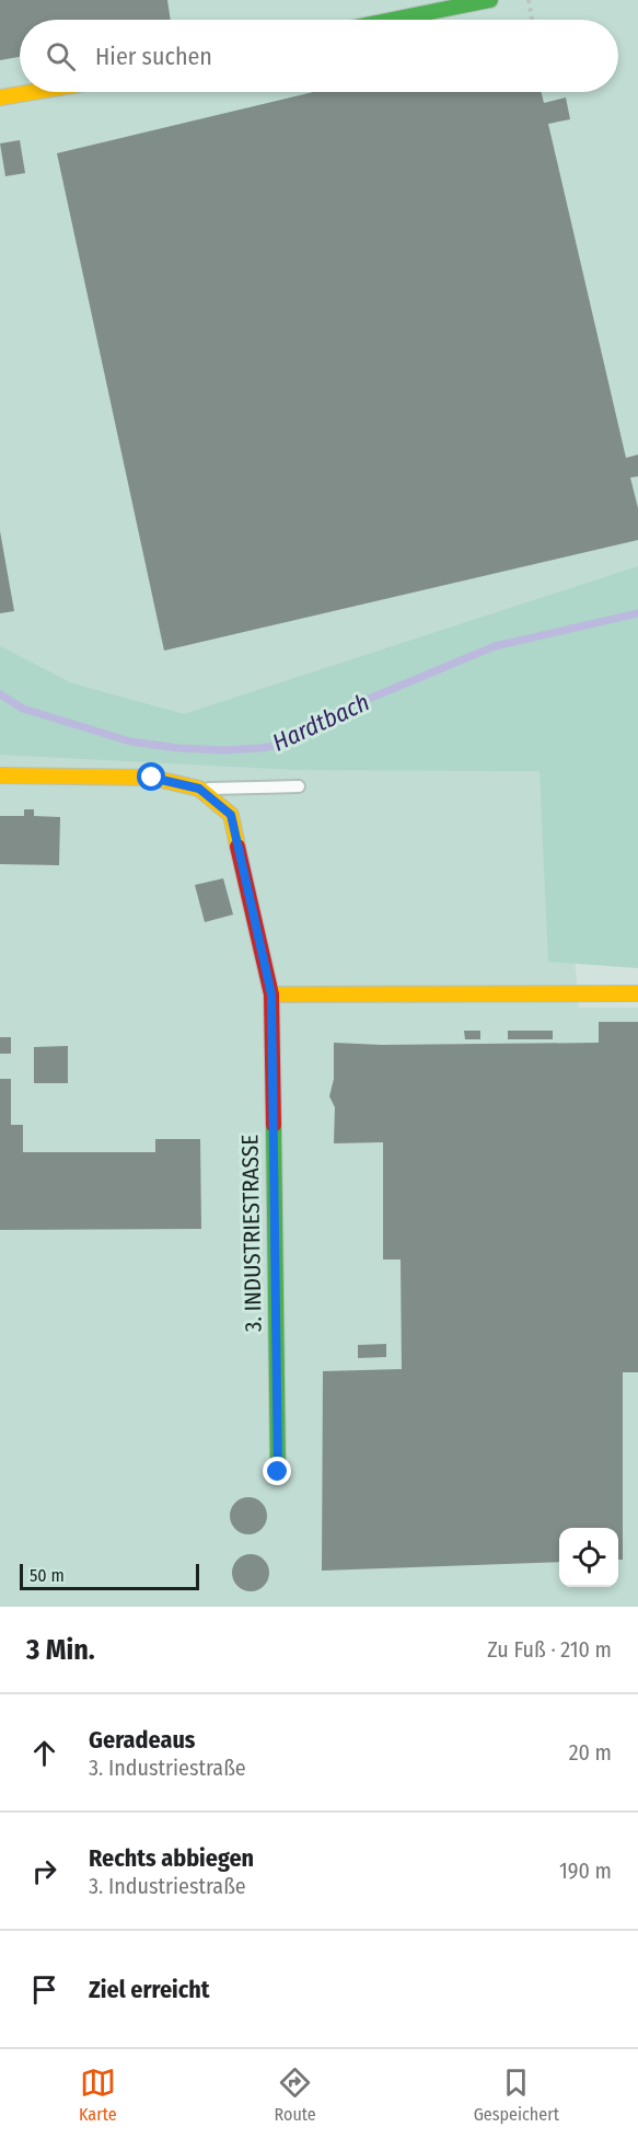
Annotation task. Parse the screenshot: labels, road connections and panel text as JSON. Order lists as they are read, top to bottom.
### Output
{
  "streets": {
    "street": ["3. INDUSTRIESTRASSE"]
  },
  "water": ["Hardtbach"],
  "scale_bar": "50 m",
  "page": {
    "search": "Hier suchen",
    "scale": "50 m",
    "heading": ["3 Min.", "Zu Fuß · 210 m"],
    "list": [
      ["Geradeaus", "3. Industriestraße", "20 m"],
      ["Rechts abbiegen", "3. Industriestraße", "190 m"],
      "Ziel erreicht"
    ],
    "nav": ["Karte", "Route", "Gespeichert"]
  }
}
